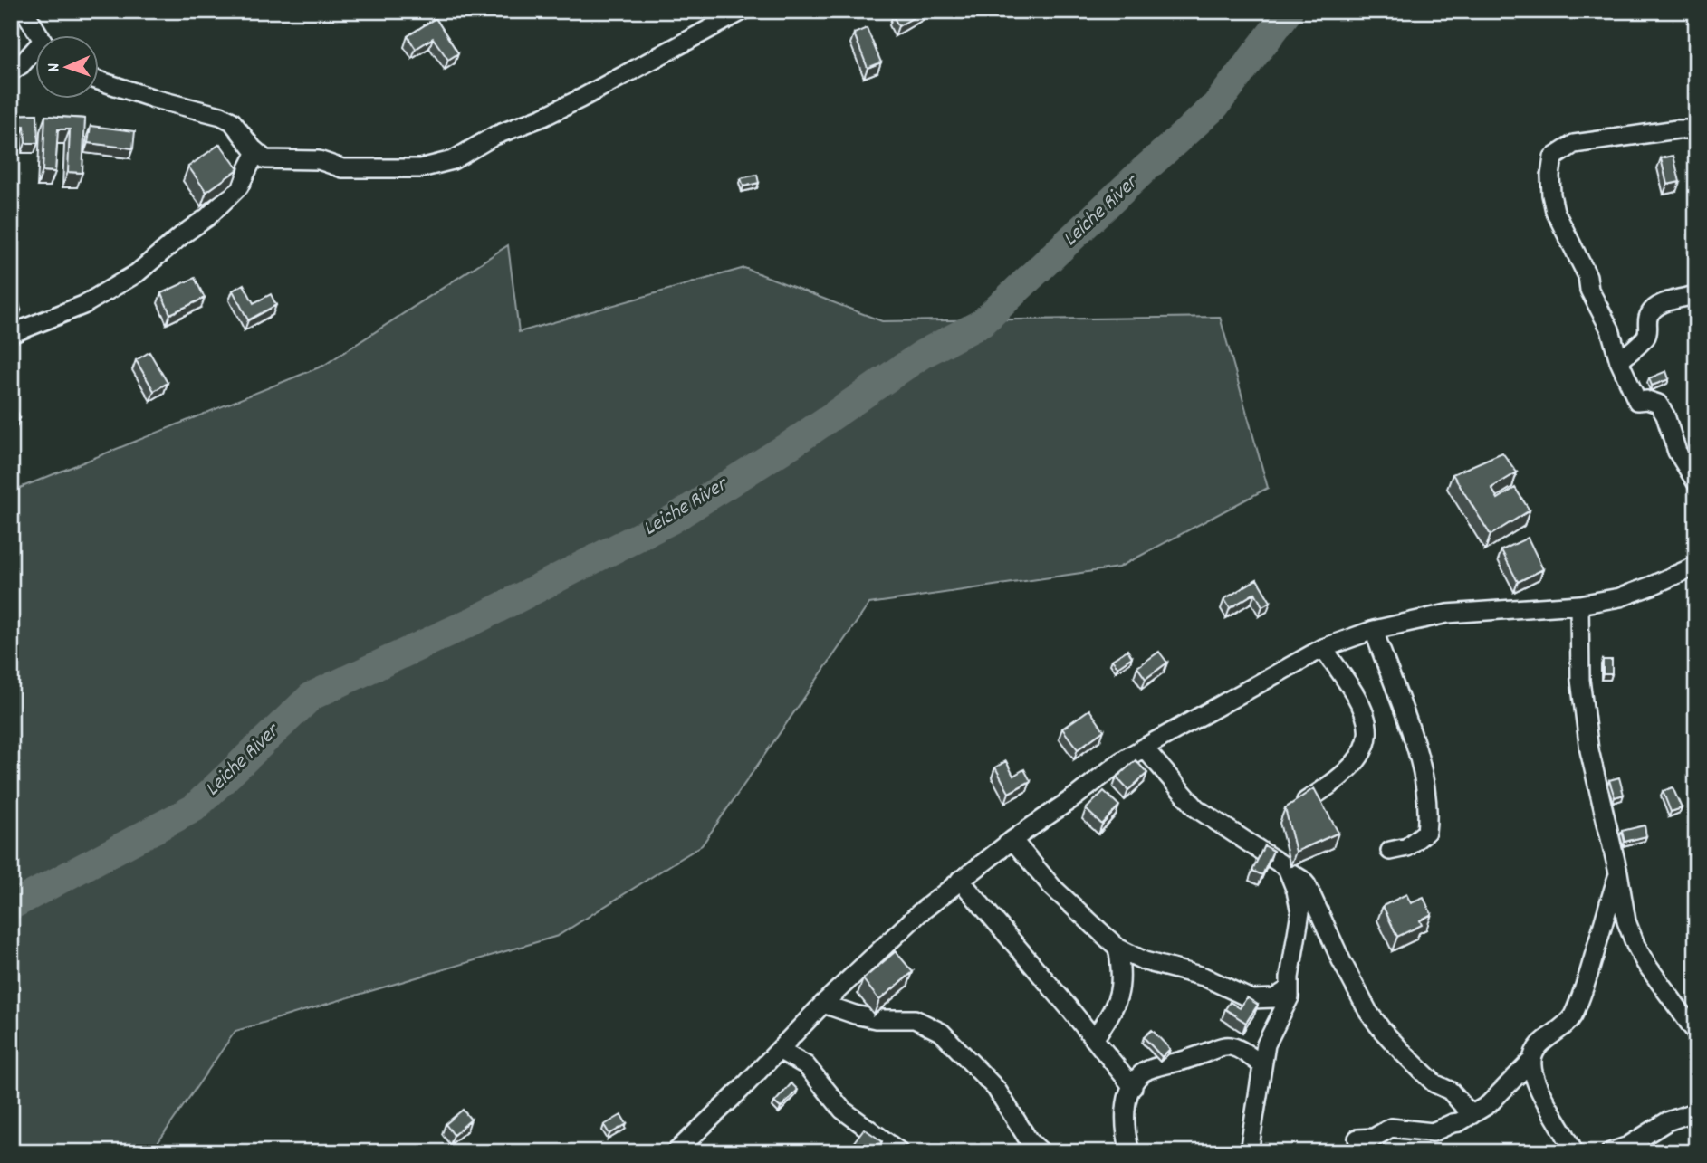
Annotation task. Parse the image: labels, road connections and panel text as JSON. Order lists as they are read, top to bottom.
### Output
{
  "water": ["Leiche River"],
  "north": "left"
}
